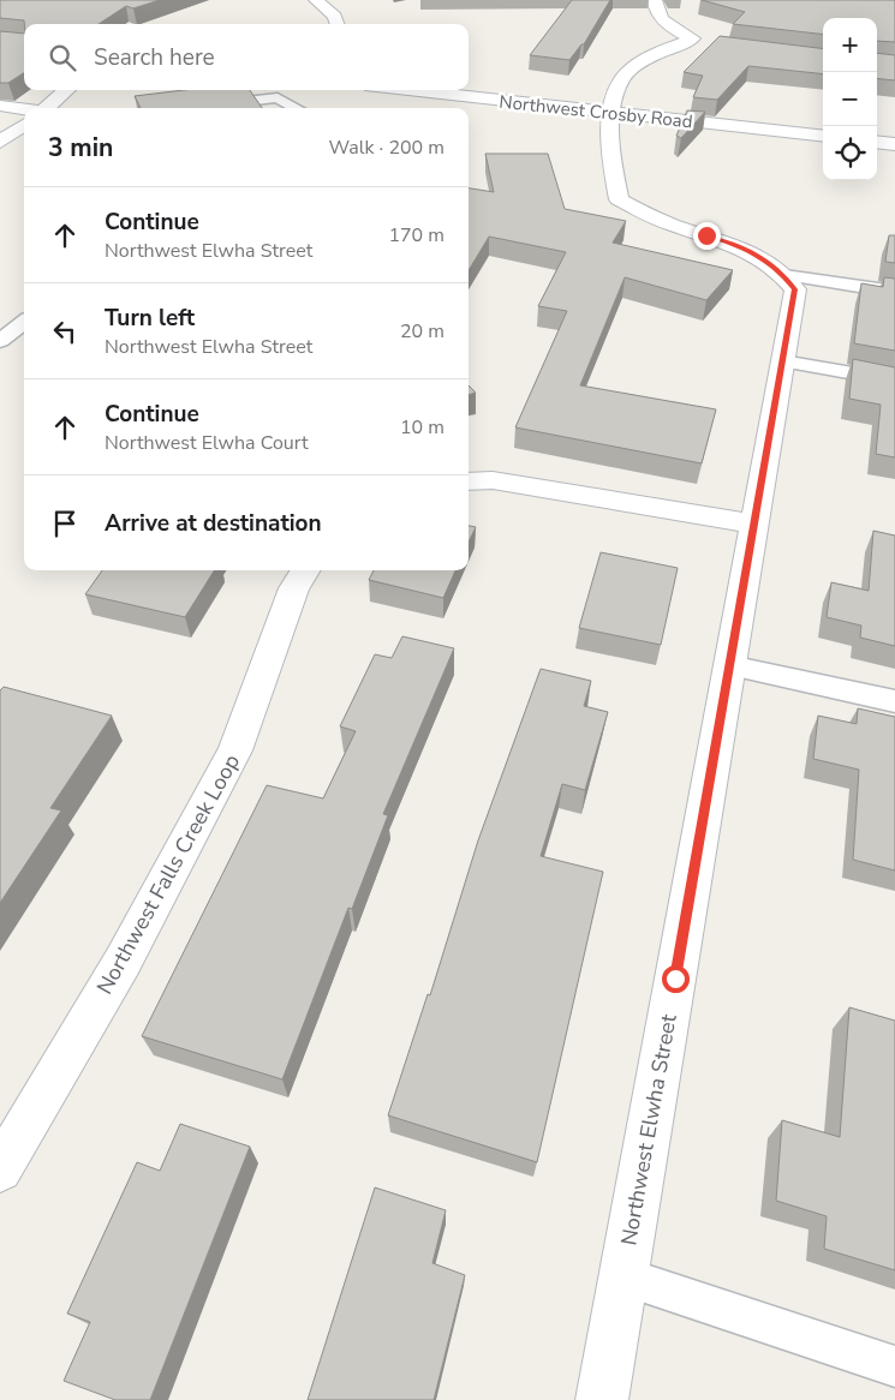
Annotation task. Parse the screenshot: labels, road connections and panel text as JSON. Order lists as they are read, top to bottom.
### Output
{
  "streets": {
    "street": ["Northwest Crosby Road", "Northwest Falls Creek Loop", "Northwest Elwha Street"]
  },
  "page": {
    "map_buttons": ["+", "−"],
    "search": "Search here",
    "heading": ["3 min", "Walk · 200 m"],
    "list": [
      ["Continue", "Northwest Elwha Street", "170 m"],
      ["Turn left", "Northwest Elwha Street", "20 m"],
      ["Continue", "Northwest Elwha Court", "10 m"],
      "Arrive at destination"
    ]
  }
}
